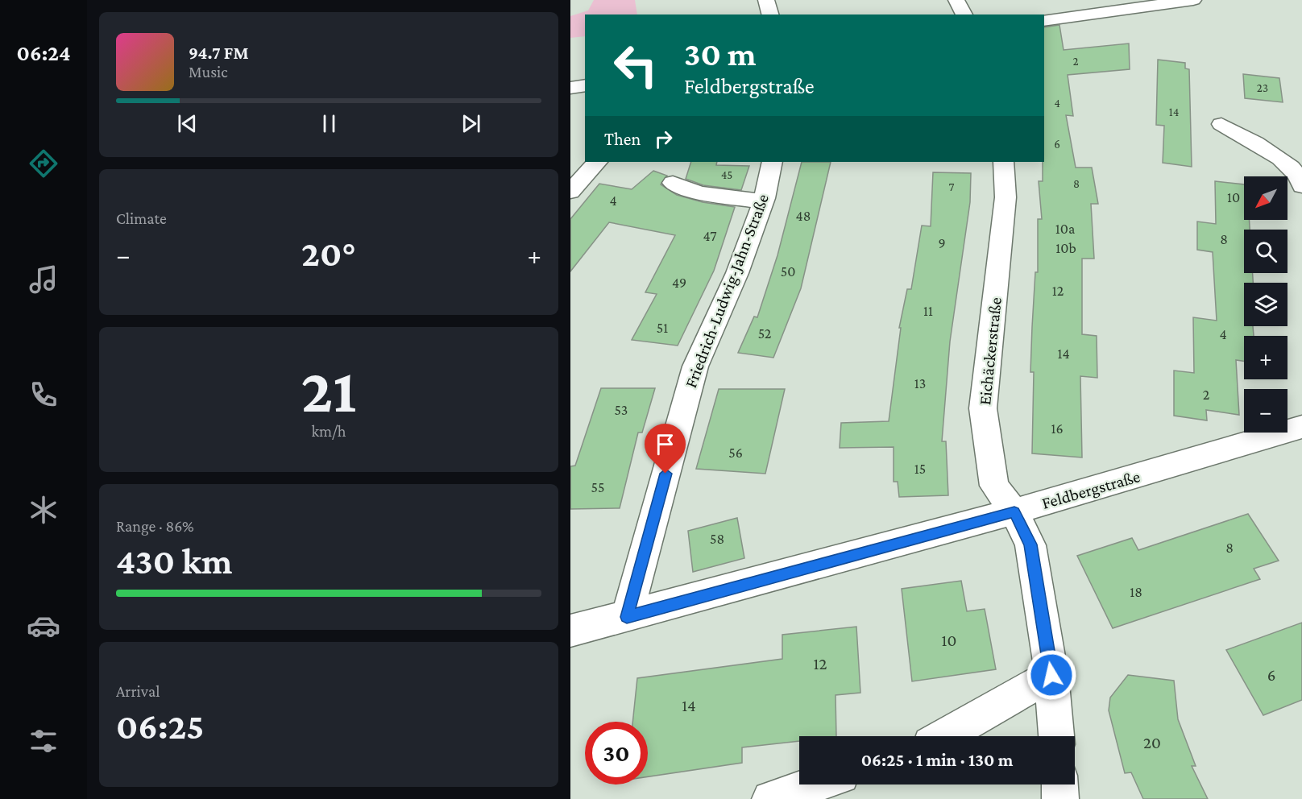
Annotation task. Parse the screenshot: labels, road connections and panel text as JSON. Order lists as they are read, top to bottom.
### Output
{
  "streets": {
    "street": ["Friedrich-Ludwig-Jahn-Straße", "Eichäckerstraße", "Feldbergstraße"]
  },
  "crossings": [
    ["Friedrich-Ludwig-Jahn-Straße", "Feldbergstraße"],
    ["Eichäckerstraße", "Feldbergstraße"]
  ],
  "house_numbers": [
    "2",
    "23",
    "4",
    "14",
    "6",
    "45",
    "8",
    "7",
    "10",
    "4",
    "48",
    "10a",
    "47",
    "8",
    "9",
    "10b",
    "50",
    "49",
    "12",
    "11",
    "51",
    "52",
    "4",
    "14",
    "13",
    "2",
    "53",
    "16",
    "56",
    "15",
    "55",
    "58",
    "8",
    "18",
    "10",
    "12",
    "6",
    "14",
    "20"
  ],
  "north": "bottom left",
  "page": {
    "tabs": "06:24",
    "turn": ["30 m", "Feldbergstraße"],
    "song": ["94.7 FM", "Music"],
    "then": "Then",
    "tile": [
      "Climate",
      ["21", "km/h"],
      ["Range · 86%", "430 km"],
      ["Arrival", "06:25"]
    ],
    "map_buttons": ["+", "−"],
    "heat": ["−", "20°", "+"],
    "limit": "30",
    "trip": "06:25 · 1 min · 130 m"
  }
}
